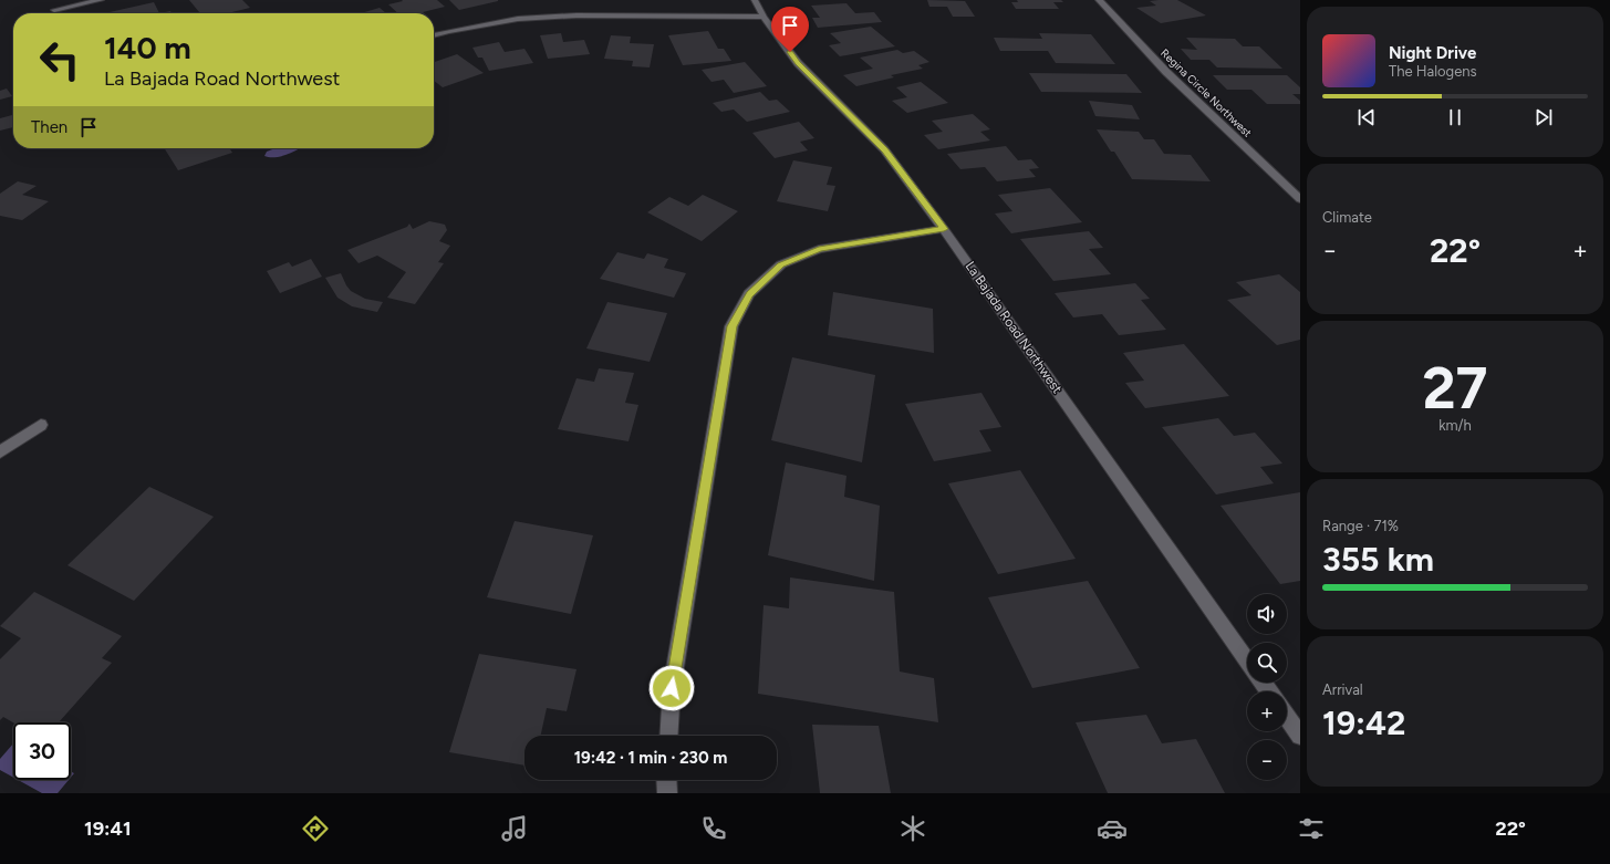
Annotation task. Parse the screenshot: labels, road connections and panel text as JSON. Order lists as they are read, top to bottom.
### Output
{
  "streets": {
    "street": ["Regina Circle Northwest", "La Bajada Road Northwest"]
  },
  "page": {
    "turn": ["140 m", "La Bajada Road Northwest"],
    "song": ["Night Drive", "The Halogens"],
    "then": "Then",
    "tile": [
      "Climate",
      ["27", "km/h"],
      ["Range · 71%", "355 km"],
      ["Arrival", "19:42"]
    ],
    "heat": ["−", "22°", "+"],
    "map_buttons": ["+", "−"],
    "limit": "30",
    "trip": "19:42 · 1 min · 230 m",
    "tabs": ["19:41", "22°"]
  }
}
